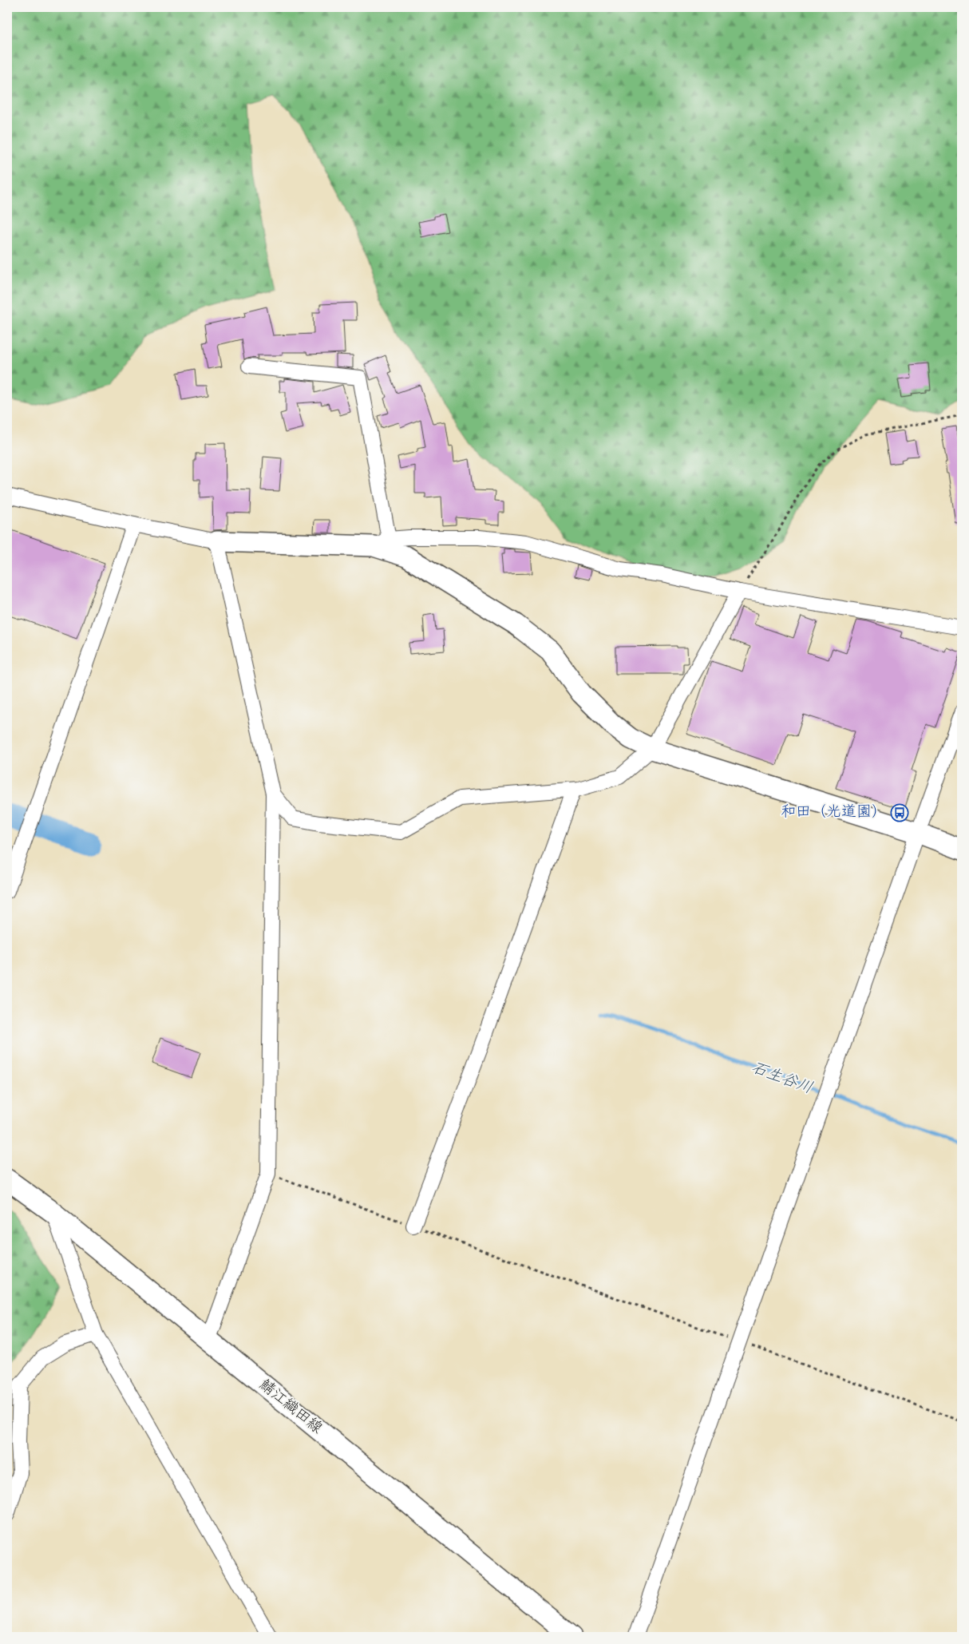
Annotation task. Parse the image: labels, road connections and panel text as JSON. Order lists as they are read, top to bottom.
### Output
{
  "streets": {
    "street": ["鯖江織田線"]
  },
  "water": ["石生谷川"],
  "places": {
    "bus stop": ["和田（光道園）"]
  }
}
